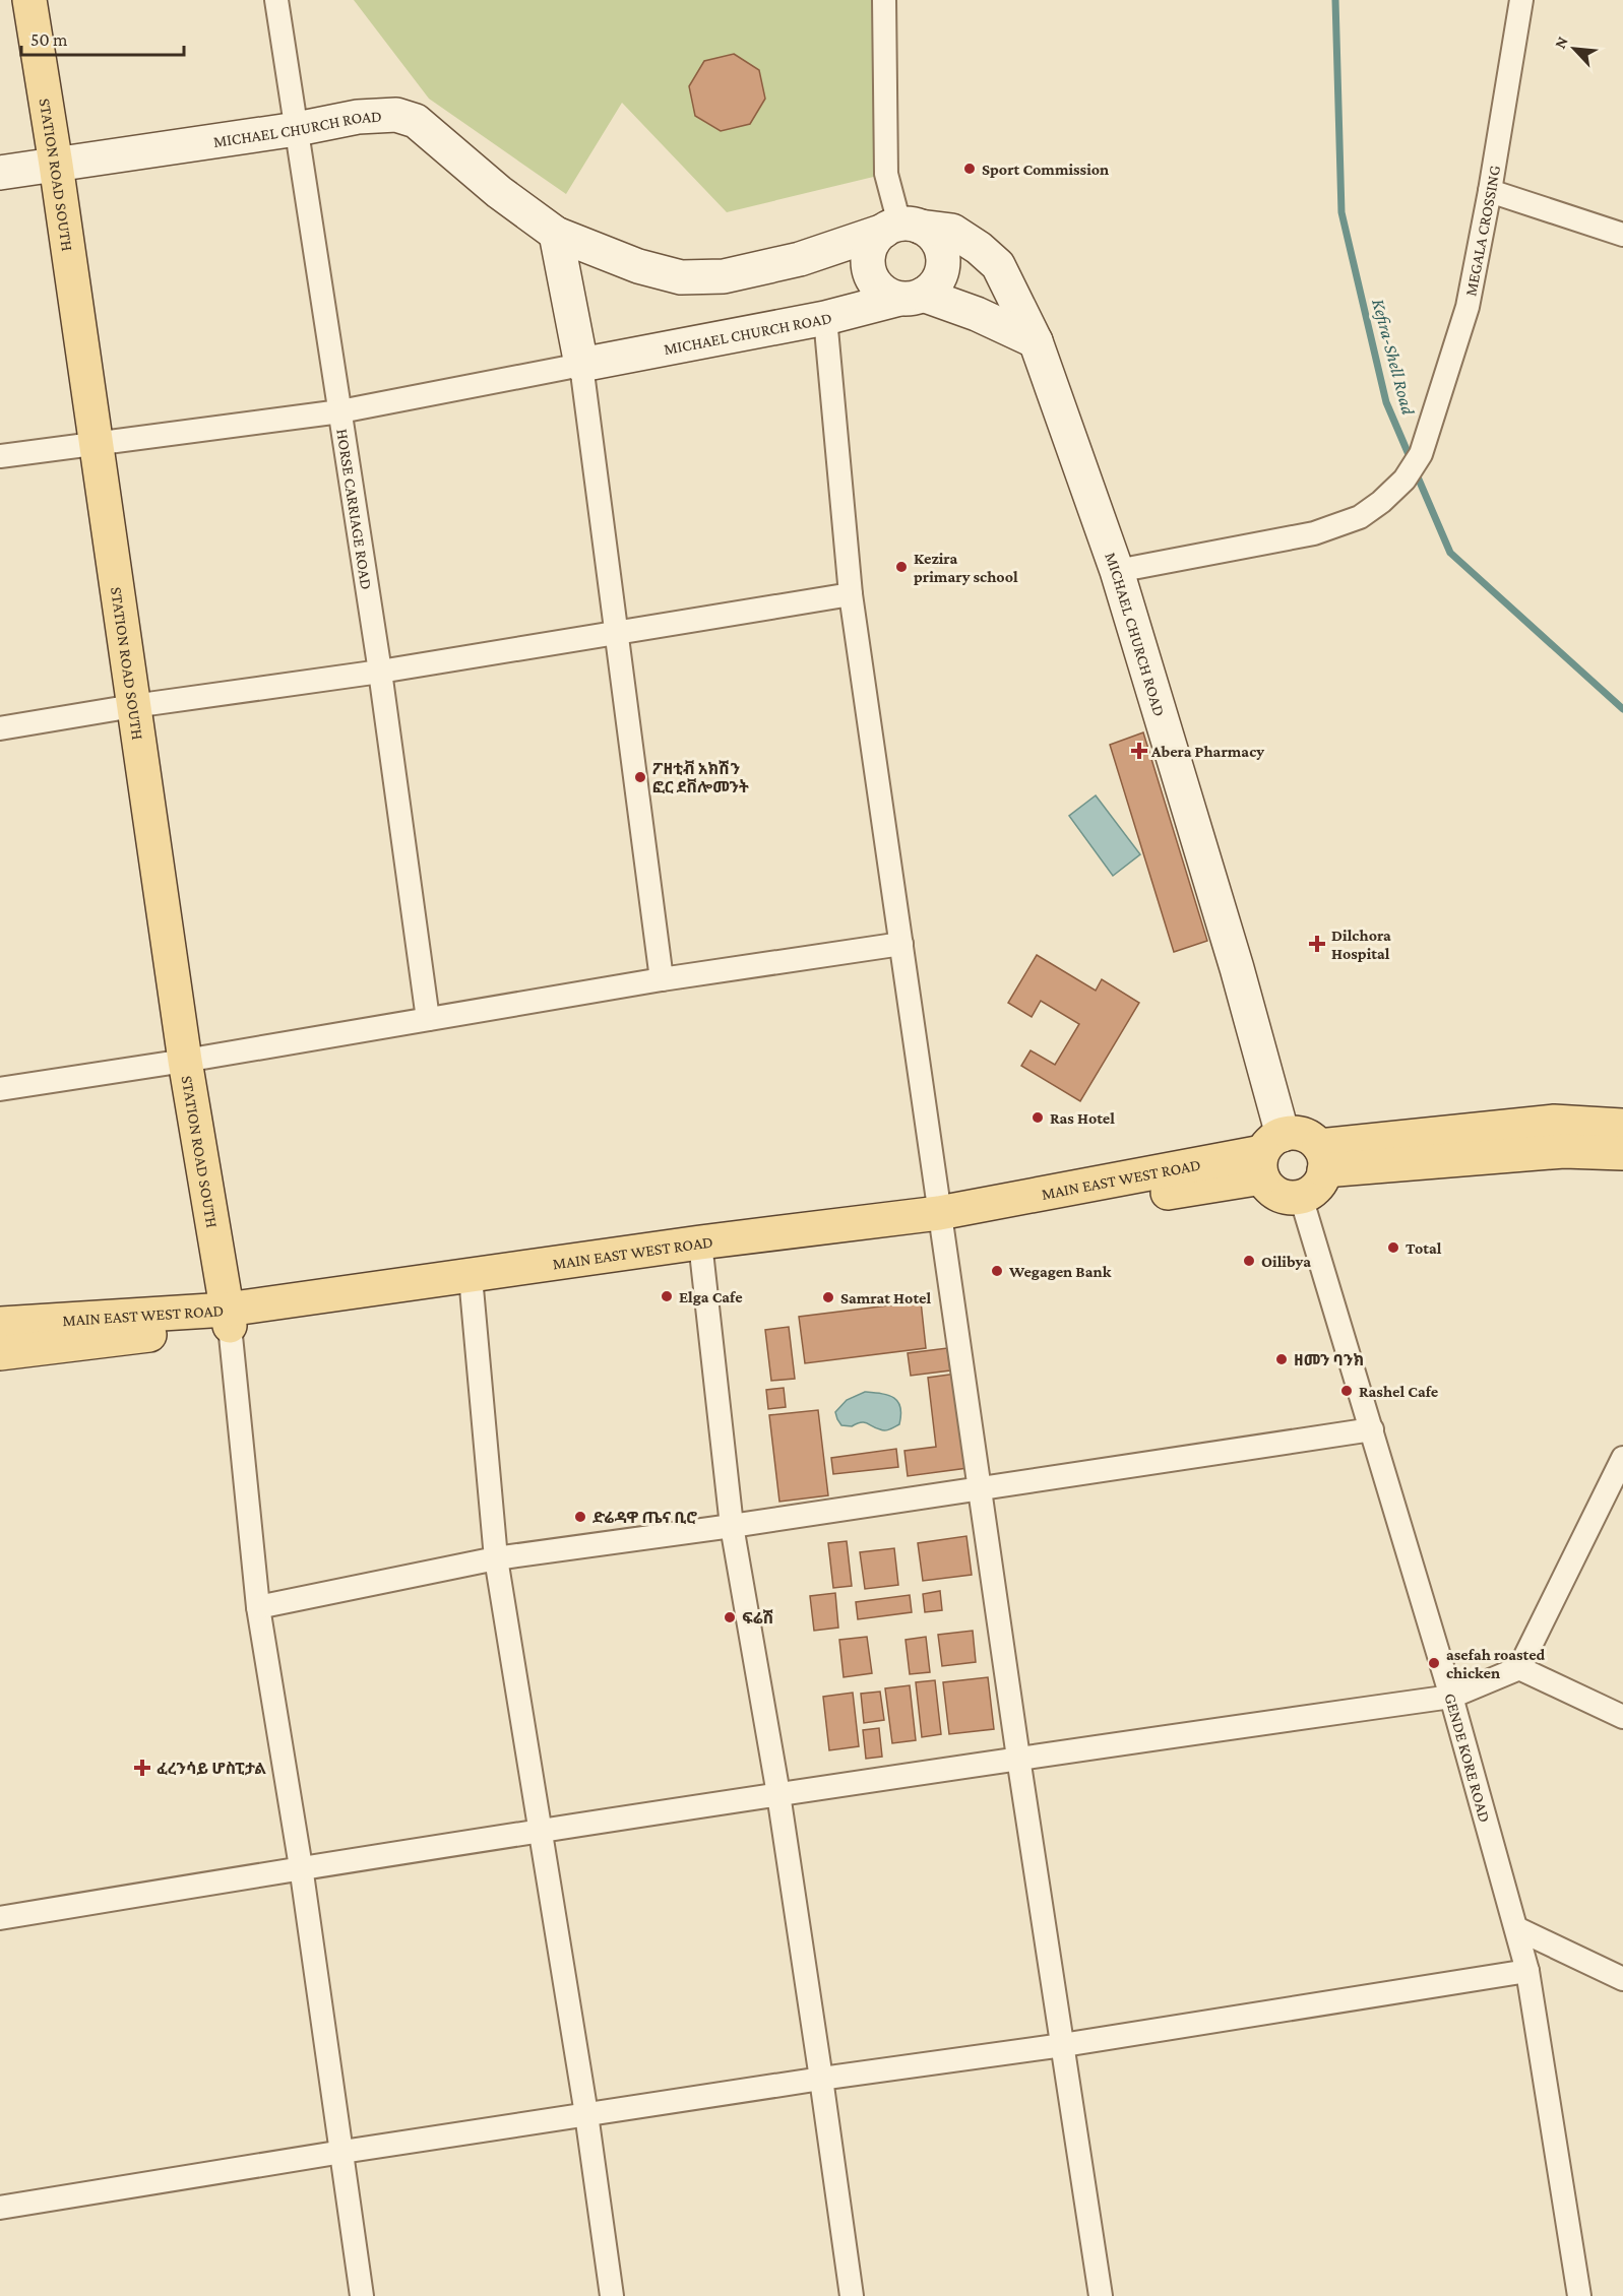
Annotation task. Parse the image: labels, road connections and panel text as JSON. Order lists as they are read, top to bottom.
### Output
{
  "streets": {
    "main road": ["MICHAEL CHURCH ROAD", "STATION ROAD SOUTH", "MAIN EAST WEST ROAD"],
    "street": ["MEGALA CROSSING", "HORSE CARRIAGE ROAD", "GENDE KORE ROAD"]
  },
  "crossings": [
    ["MICHAEL CHURCH ROAD", "STATION ROAD SOUTH"],
    ["MICHAEL CHURCH ROAD", "MEGALA CROSSING"],
    ["MICHAEL CHURCH ROAD", "HORSE CARRIAGE ROAD"],
    ["MICHAEL CHURCH ROAD", "MAIN EAST WEST ROAD"],
    ["MICHAEL CHURCH ROAD", "GENDE KORE ROAD"],
    ["STATION ROAD SOUTH", "MAIN EAST WEST ROAD"],
    ["MAIN EAST WEST ROAD", "GENDE KORE ROAD"]
  ],
  "water": ["Kefira-Shell Road"],
  "places": {
    "other": [
      "Sport Commission",
      "Kezira primary school",
      "ፖዘቲቭ አክሽን ፎር ደቨሎመንት",
      "Ras Hotel",
      "Total",
      "Oilibya",
      "Wegagen Bank",
      "Elga Cafe",
      "Samrat Hotel",
      "ዘመን ባንክ",
      "Rashel Cafe",
      "ድሬዳዋ ጤና ቢሮ",
      "ፍሬሽ",
      "asefah roasted chicken"
    ],
    "health": ["Abera Pharmacy", "Dilchora Hospital", "ፈረንሳይ ሆስፒታል"]
  },
  "scale_bar": "50 m",
  "north": "top left"
}
